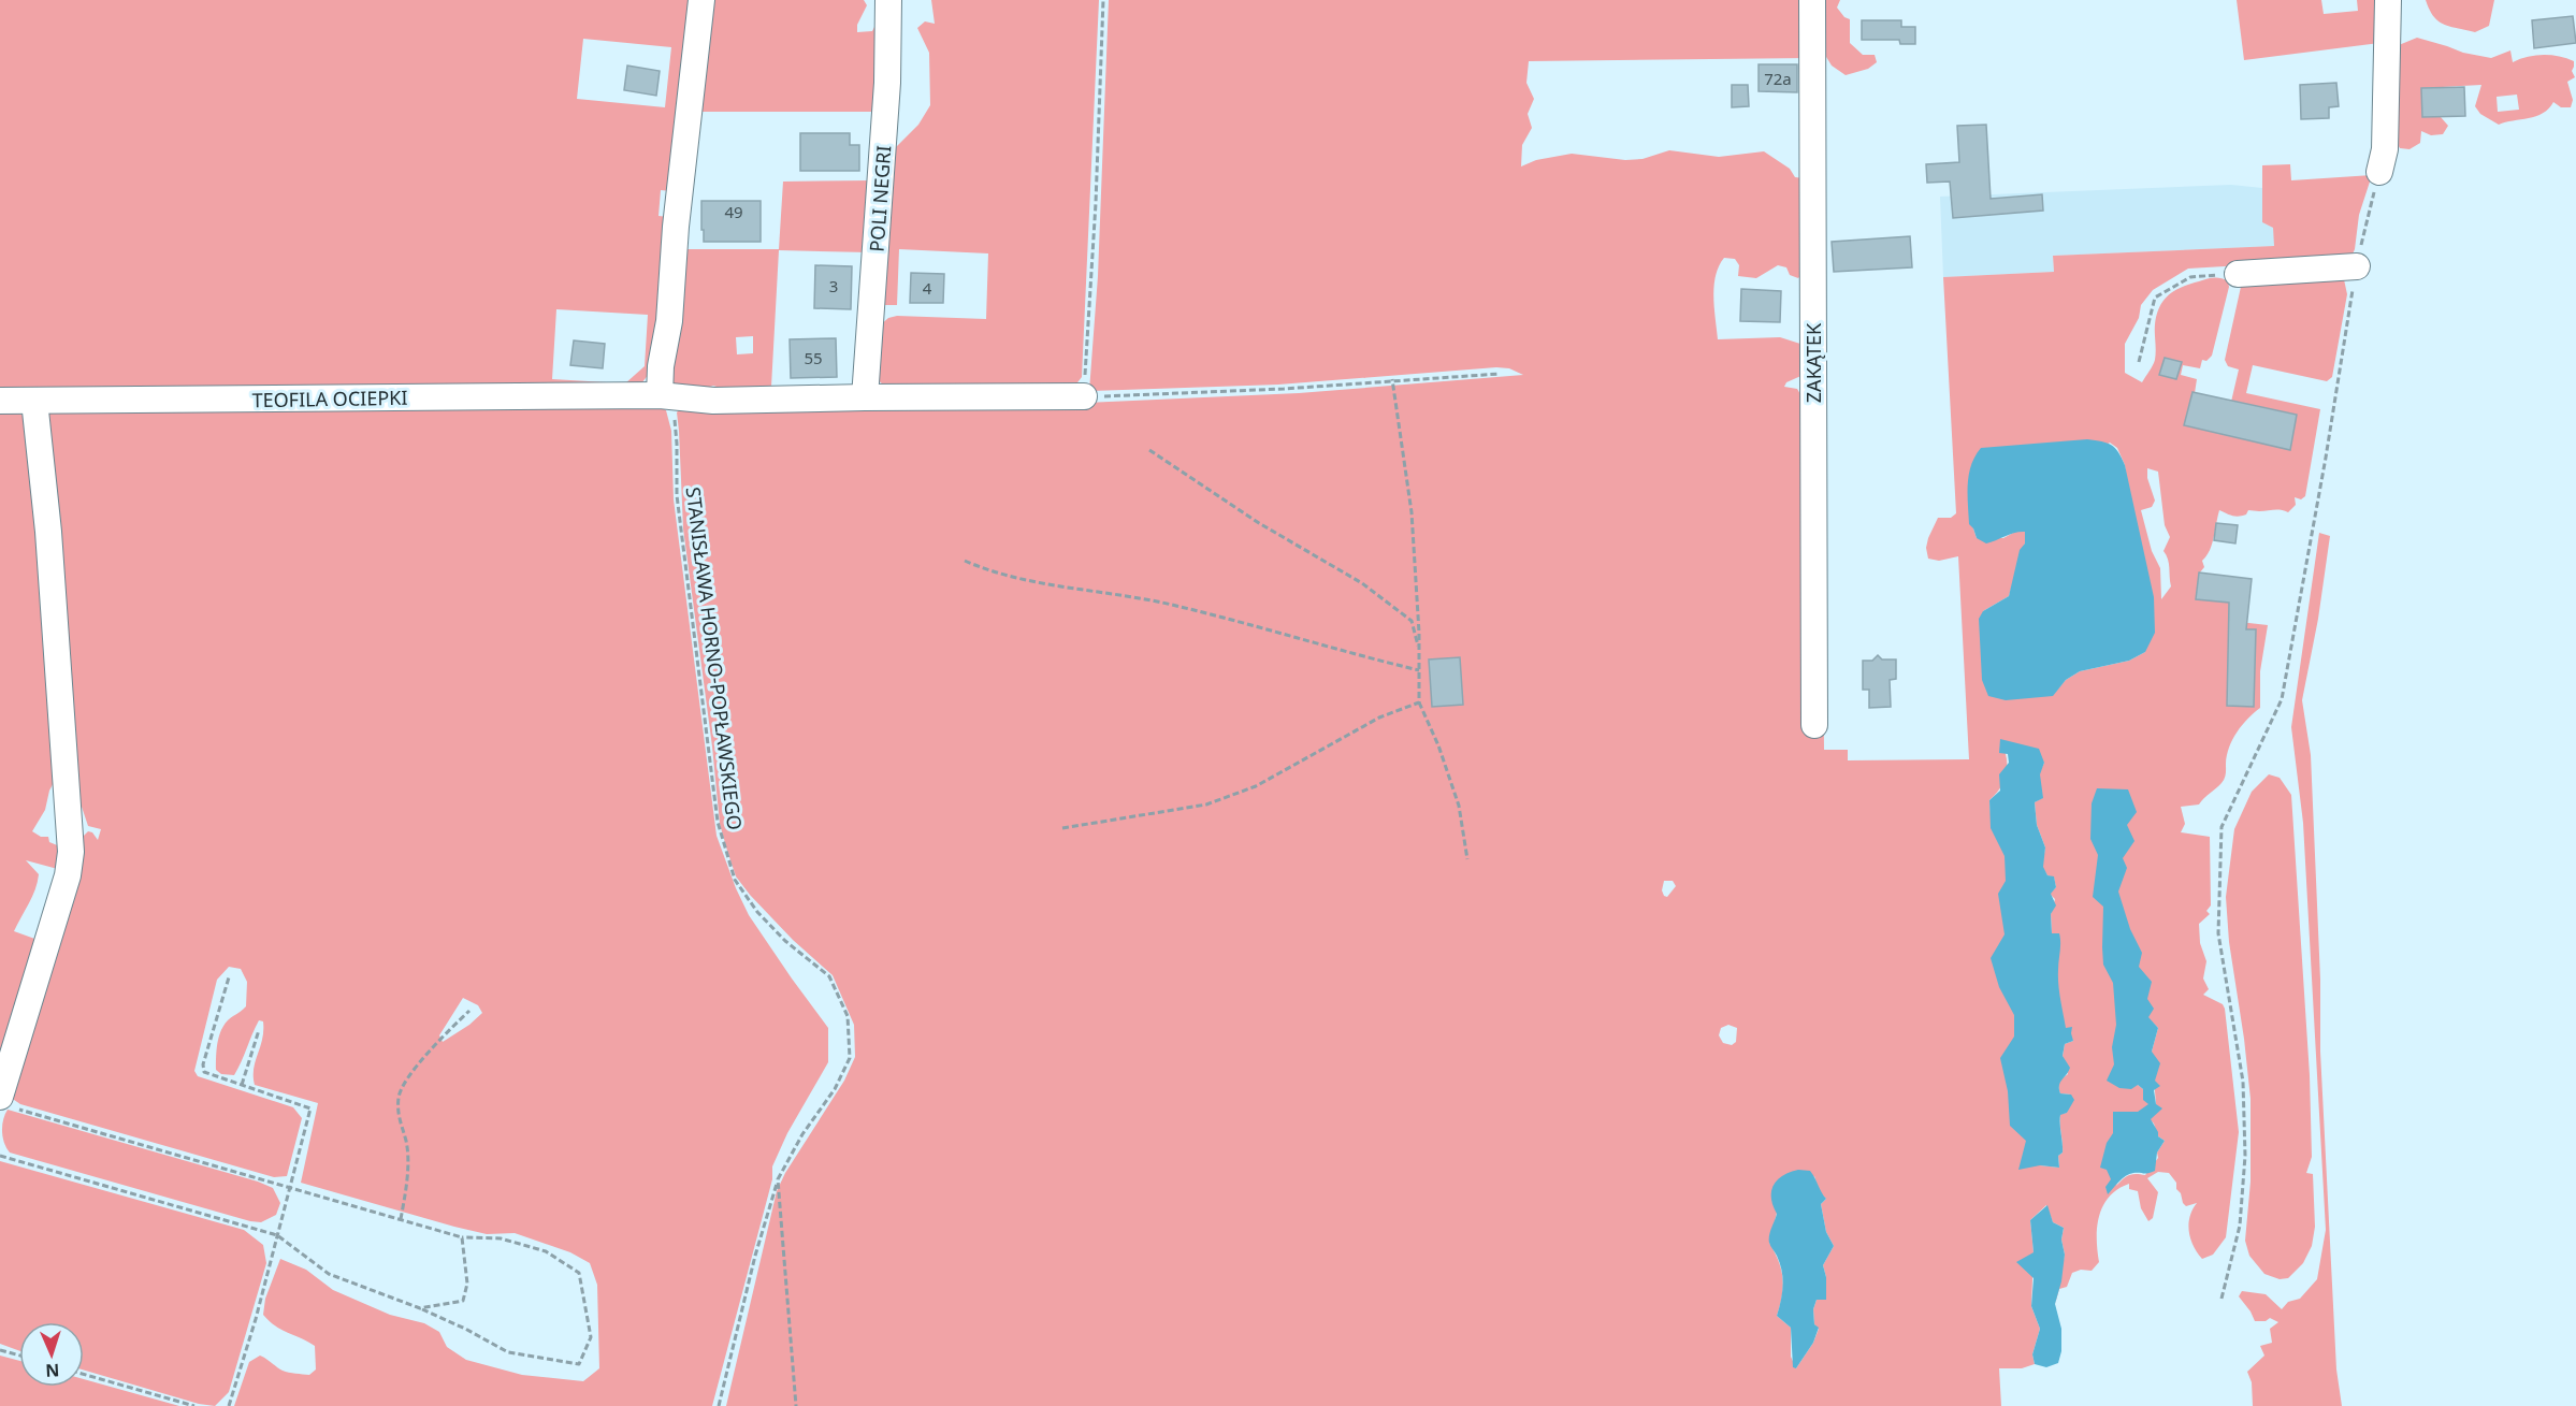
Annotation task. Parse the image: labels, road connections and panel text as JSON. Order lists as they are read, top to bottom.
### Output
{
  "streets": {
    "street": ["POLI NEGRI", "ZAKĄTEK", "TEOFILA OCIEPKI"],
    "path": ["STANISŁAWA HORNO-POPŁAWSKIEGO"]
  },
  "crossings": [
    ["POLI NEGRI", "TEOFILA OCIEPKI"],
    ["TEOFILA OCIEPKI", "STANISŁAWA HORNO-POPŁAWSKIEGO"]
  ],
  "house_numbers": [
    "72a",
    "49",
    "3",
    "4",
    "55"
  ],
  "north": "bottom"
}
